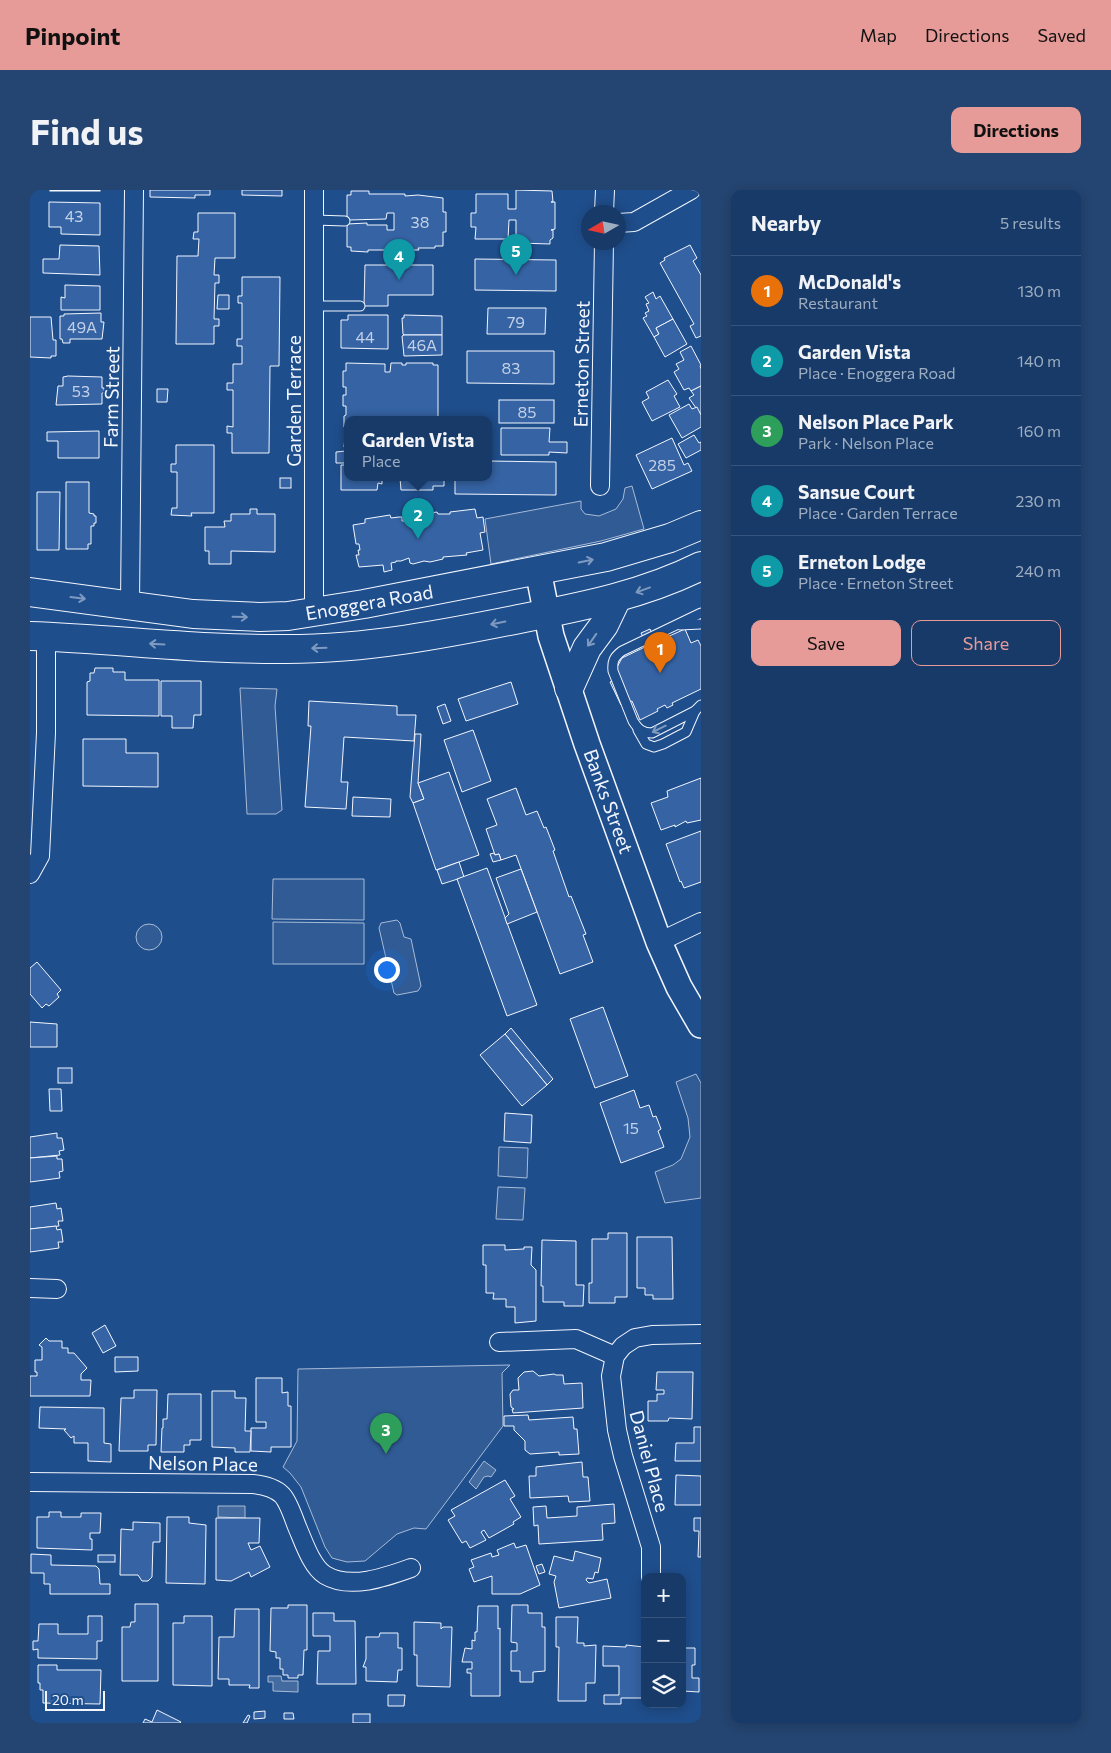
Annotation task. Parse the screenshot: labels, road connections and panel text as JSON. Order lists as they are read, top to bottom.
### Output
{
  "streets": {
    "main road": ["Enoggera Road", "Banks Street"],
    "street": [
      "Erneton Street",
      "Farm Street",
      "Garden Terrace",
      "Daniel Place",
      "Nelson Place"
    ]
  },
  "crossings": [
    ["Farm Street", "Enoggera Road"],
    ["Garden Terrace", "Enoggera Road"],
    ["Enoggera Road", "Banks Street"]
  ],
  "house_numbers": [
    "43",
    "38",
    "79",
    "49A",
    "44",
    "46A",
    "83",
    "53",
    "85",
    "285",
    "15"
  ],
  "scale_bar": "20 m",
  "north": "left",
  "page": {
    "header": "Pinpoint",
    "nav": ["Map", "Directions", "Saved"],
    "buttons": [
      "Directions",
      ["Save", "Share"]
    ],
    "title": "Find us",
    "heading": ["Nearby", "5 results"],
    "pins": [
      "5",
      "4",
      "2",
      "1",
      "3"
    ],
    "list": [
      {
        "mark": "1",
        "name": "McDonald's",
        "note": "Restaurant",
        "value": "130 m"
      },
      {
        "mark": "2",
        "name": "Garden Vista",
        "note": "Place · Enoggera Road",
        "value": "140 m"
      },
      {
        "mark": "3",
        "name": "Nelson Place Park",
        "note": "Park · Nelson Place",
        "value": "160 m"
      },
      {
        "mark": "4",
        "name": "Sansue Court",
        "note": "Place · Garden Terrace",
        "value": "230 m"
      },
      {
        "mark": "5",
        "name": "Erneton Lodge",
        "note": "Place · Erneton Street",
        "value": "240 m"
      }
    ],
    "popup": ["Garden Vista", "Place"],
    "map_buttons": ["+", "−"],
    "scale": "20 m"
  }
}
